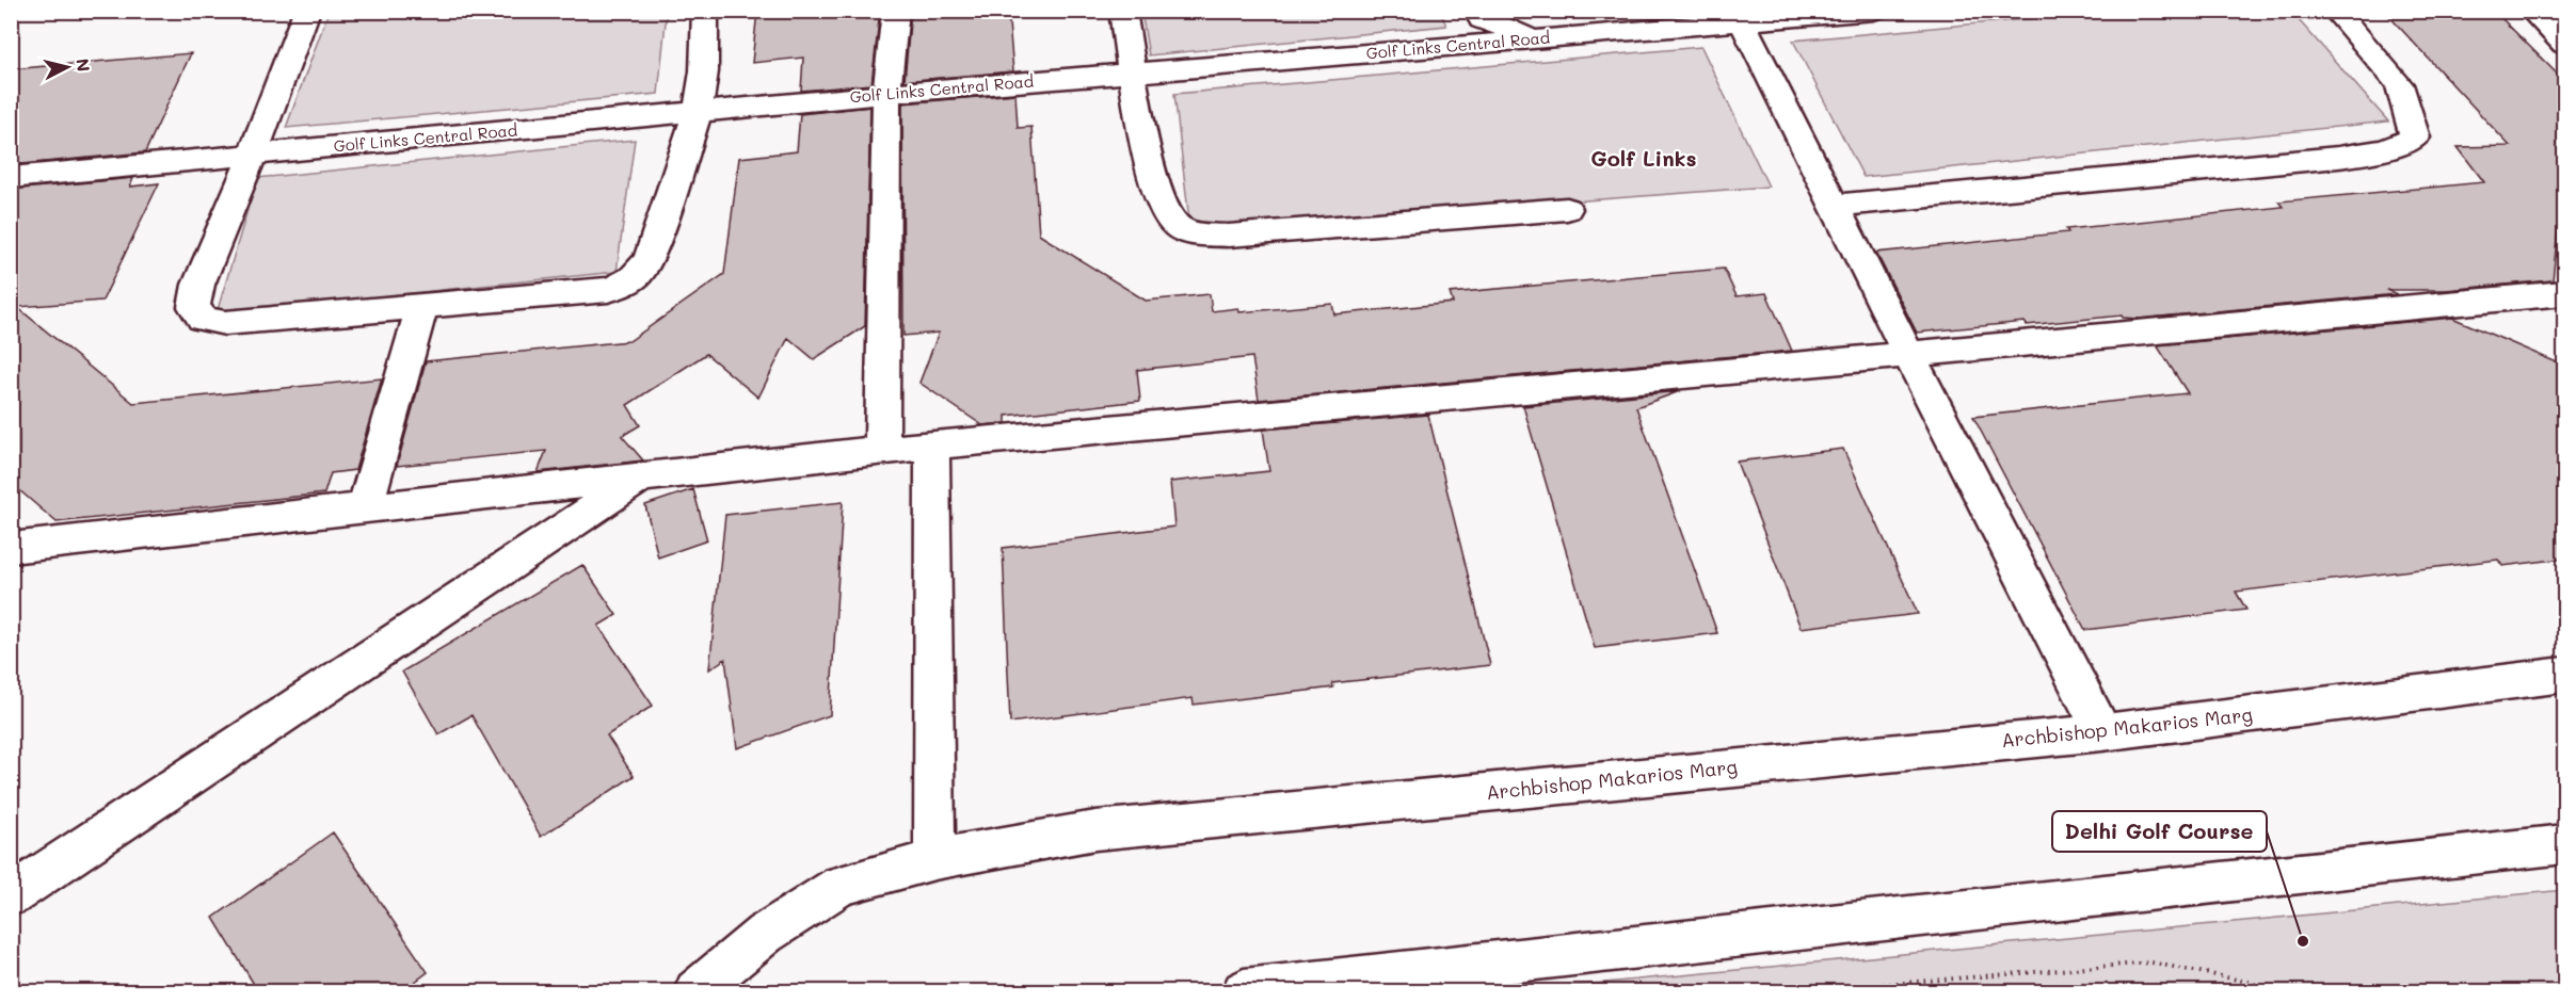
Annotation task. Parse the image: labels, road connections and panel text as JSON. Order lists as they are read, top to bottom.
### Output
{
  "streets": {
    "street": ["Golf Links Central Road", "Archbishop Makarios Marg"]
  },
  "districts": ["Golf Links"],
  "places": ["Delhi Golf Course"],
  "north": "right"
}
